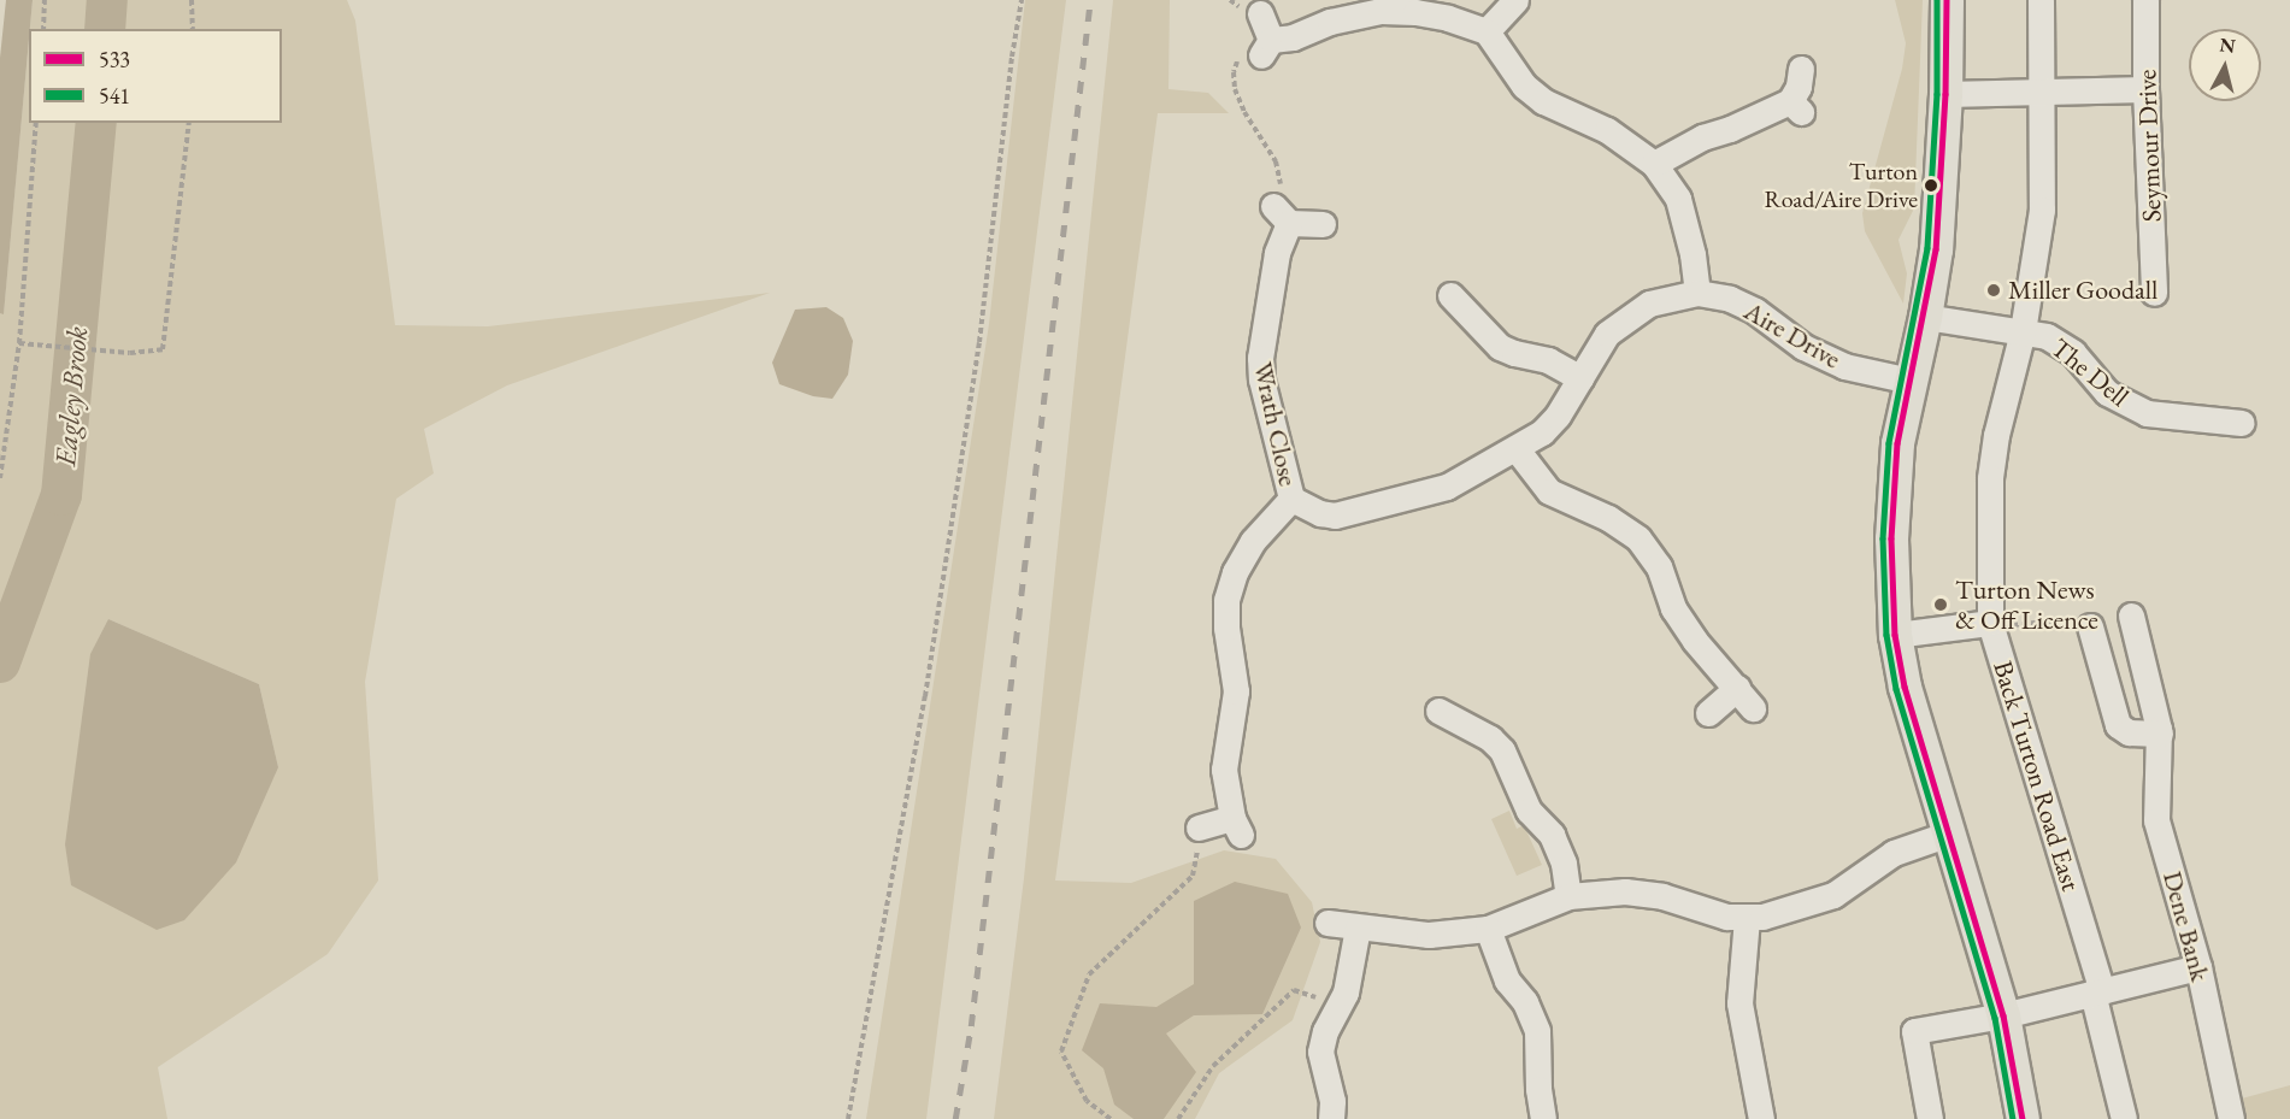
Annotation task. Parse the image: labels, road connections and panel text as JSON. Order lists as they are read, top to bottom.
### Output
{
  "streets": {
    "street": [
      "Seymour Drive",
      "Aire Drive",
      "The Dell",
      "Wrath Close",
      "Back Turton Road East",
      "Dene Bank"
    ]
  },
  "crossings": [
    ["Aire Drive", "Wrath Close"],
    ["The Dell", "Back Turton Road East"]
  ],
  "water": ["Eagley Brook"],
  "places": ["Turton Road/Aire Drive", "Miller Goodall", "Turton News & Off Licence"],
  "lines": ["transit line 533", "transit line 541"],
  "legend": ["533", "541"],
  "north": "top"
}
